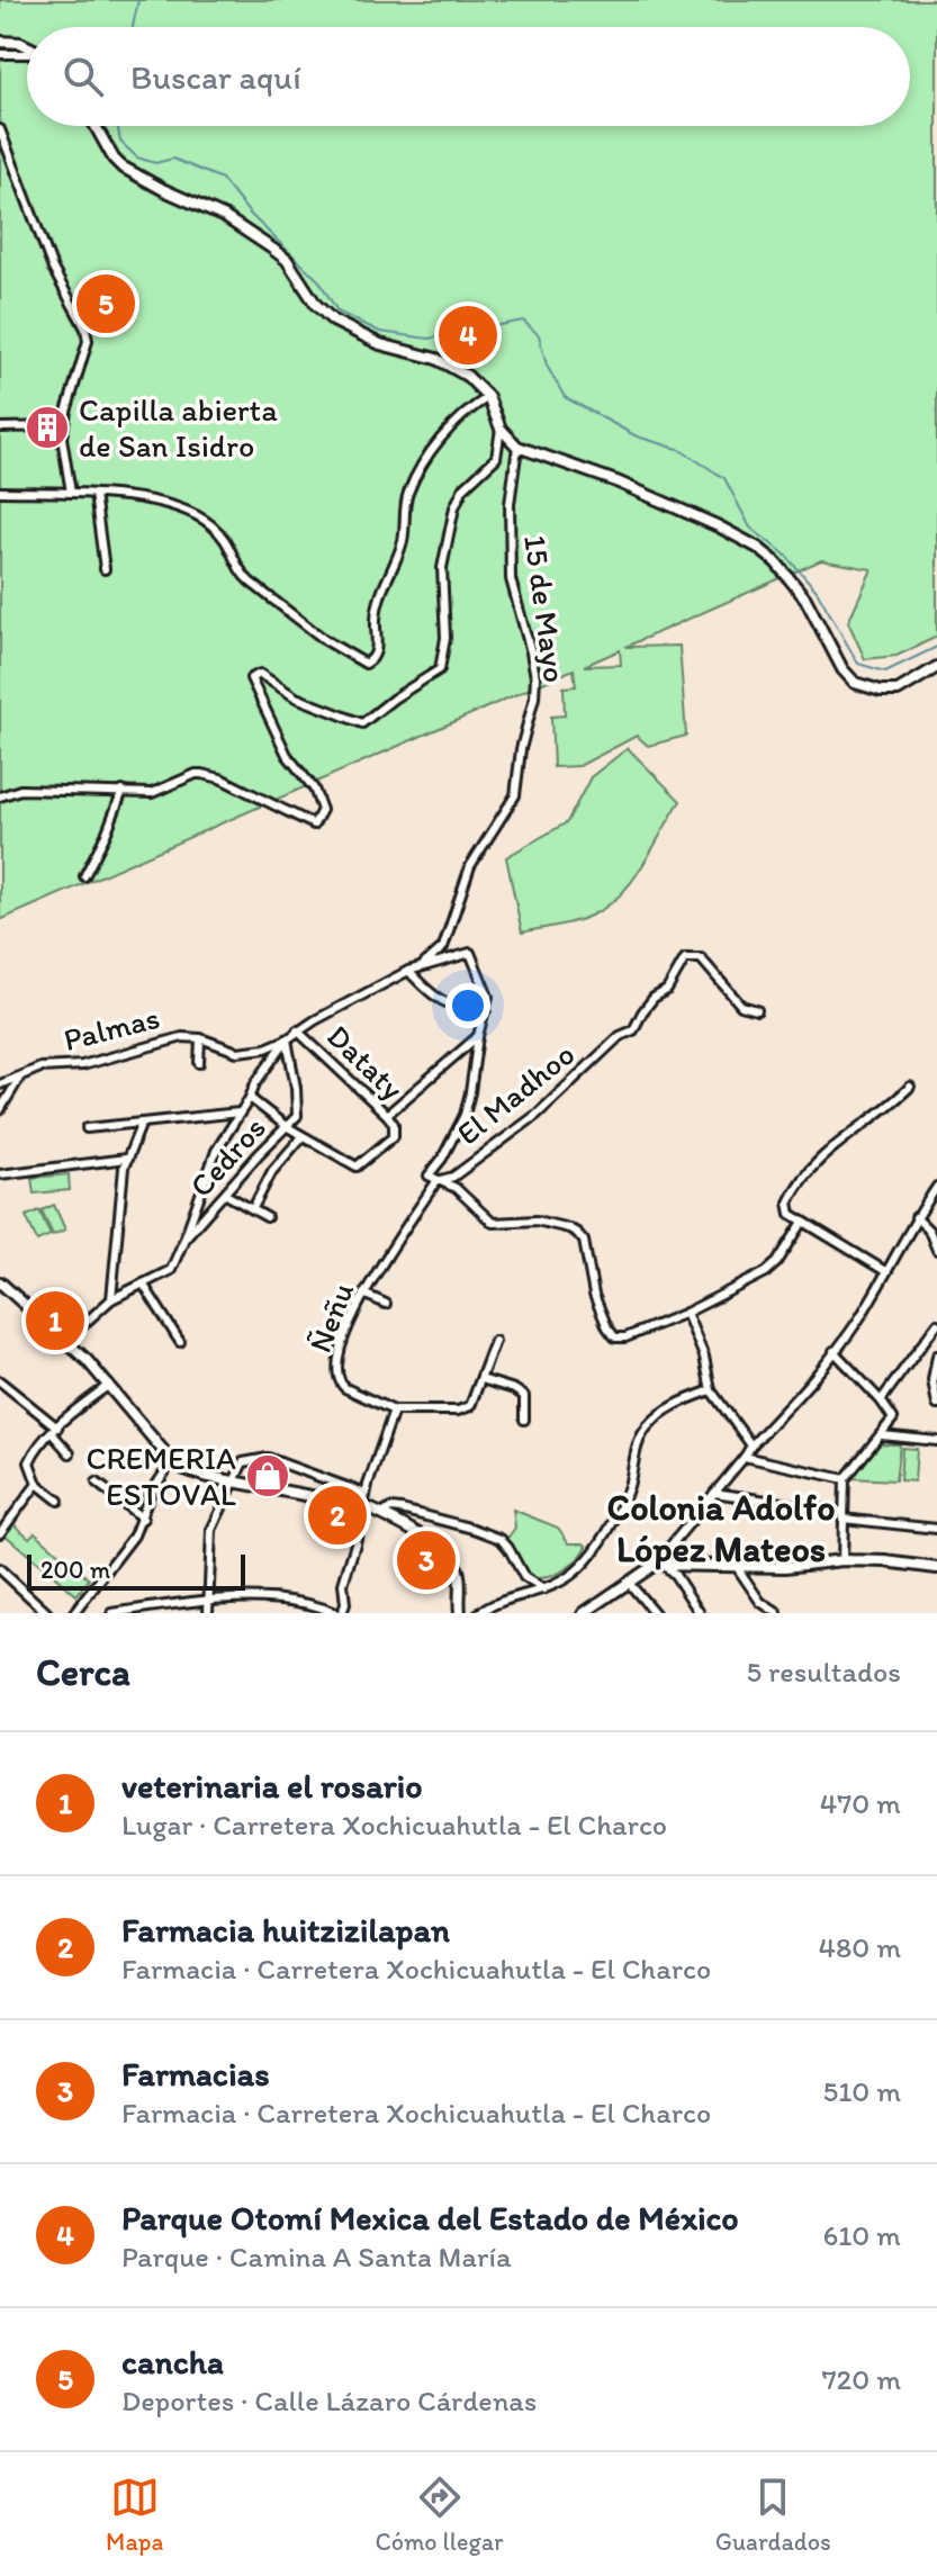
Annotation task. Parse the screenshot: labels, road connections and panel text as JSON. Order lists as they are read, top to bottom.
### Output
{
  "streets": {
    "street": [
      "15 de Mayo",
      "Palmas",
      "Dataty",
      "El Madhoo",
      "Cedros",
      "Ñeñu"
    ]
  },
  "crossings": [
    ["Palmas", "Cedros"],
    ["El Madhoo", "Ñeñu"]
  ],
  "districts": ["Colonia Adolfo López Mateos"],
  "places": {
    "building": ["Capilla abierta de San Isidro"],
    "shop": ["CREMERIA ESTOVAL"]
  },
  "scale_bar": "200 m",
  "page": {
    "search": "Buscar aquí",
    "pins": [
      "5",
      "4",
      "1",
      "2",
      "3"
    ],
    "scale": "200 m",
    "heading": ["Cerca", "5 resultados"],
    "list": [
      {
        "mark": "1",
        "name": "veterinaria el rosario",
        "note": "Lugar · Carretera Xochicuahutla - El Charco",
        "value": "470 m"
      },
      {
        "mark": "2",
        "name": "Farmacia huitzizilapan",
        "note": "Farmacia · Carretera Xochicuahutla - El Charco",
        "value": "480 m"
      },
      {
        "mark": "3",
        "name": "Farmacias",
        "note": "Farmacia · Carretera Xochicuahutla - El Charco",
        "value": "510 m"
      },
      {
        "mark": "4",
        "name": "Parque Otomí Mexica del Estado de México",
        "note": "Parque · Camina A Santa María",
        "value": "610 m"
      },
      {
        "mark": "5",
        "name": "cancha",
        "note": "Deportes · Calle Lázaro Cárdenas",
        "value": "720 m"
      }
    ],
    "nav": ["Mapa", "Cómo llegar", "Guardados"]
  }
}
